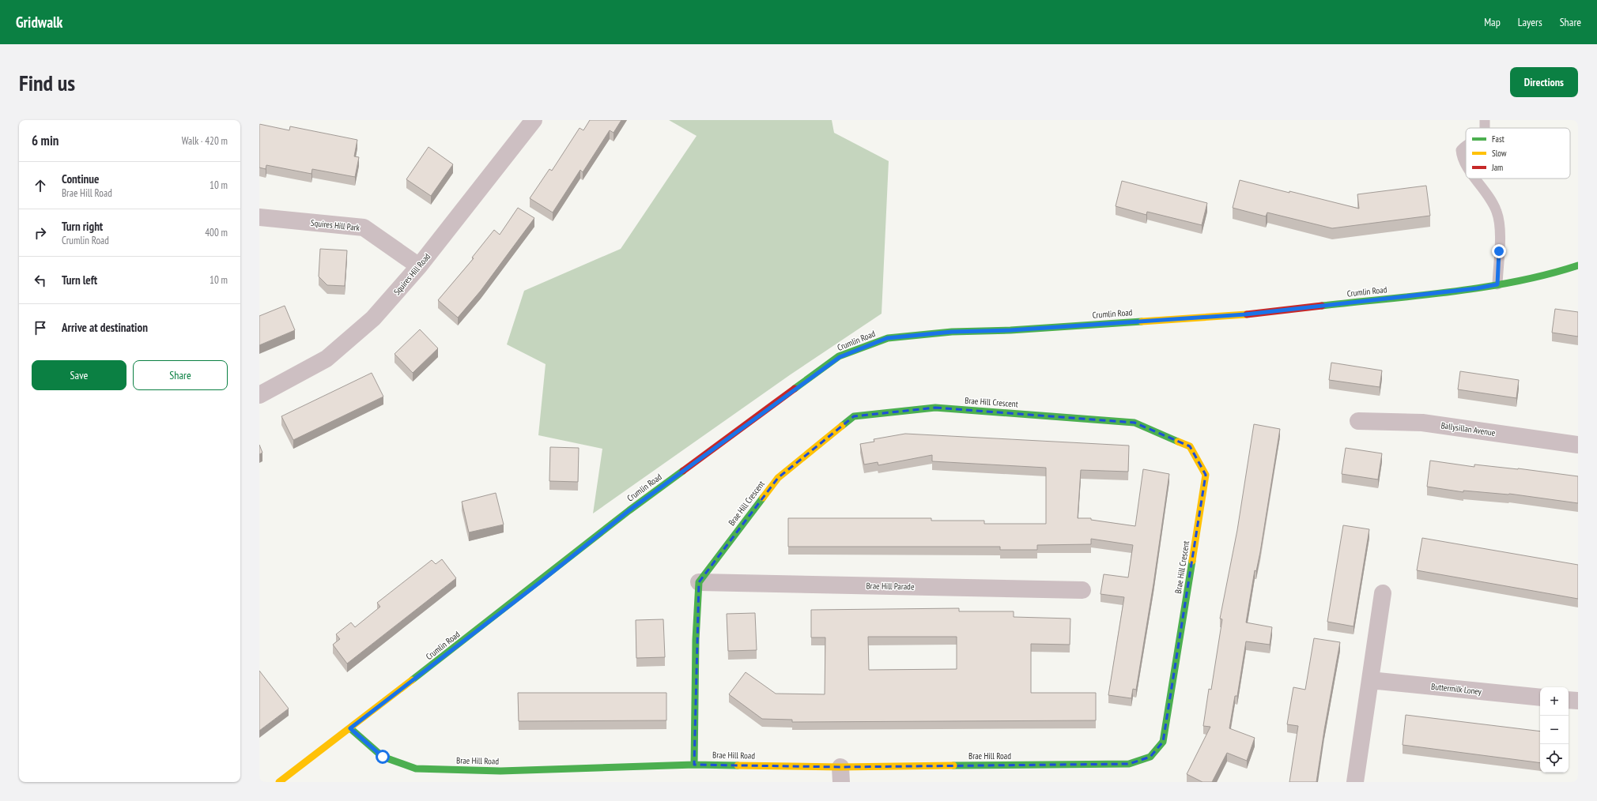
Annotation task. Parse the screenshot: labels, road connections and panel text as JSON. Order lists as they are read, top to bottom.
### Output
{
  "streets": {
    "street": [
      "Squires Hill Park",
      "Squires Hill Road",
      "Crumlin Road",
      "Brae Hill Crescent",
      "Ballysillan Avenue",
      "Brae Hill Parade",
      "Buttermilk Loney",
      "Brae Hill Road"
    ]
  },
  "crossings": [
    ["Squires Hill Park", "Squires Hill Road"],
    ["Crumlin Road", "Brae Hill Road"],
    ["Brae Hill Crescent", "Brae Hill Parade"],
    ["Brae Hill Crescent", "Brae Hill Road"]
  ],
  "legend": ["Fast", "Slow", "Jam"],
  "page": {
    "header": "Gridwalk",
    "nav": ["Map", "Layers", "Share"],
    "buttons": [
      "Directions",
      ["Save", "Share"]
    ],
    "title": "Find us",
    "heading": ["6 min", "Walk · 420 m"],
    "list": [
      ["Continue", "Brae Hill Road", "10 m"],
      ["Turn right", "Crumlin Road", "400 m"],
      ["Turn left", "10 m"],
      "Arrive at destination"
    ],
    "map_buttons": ["+", "−"]
  }
}
